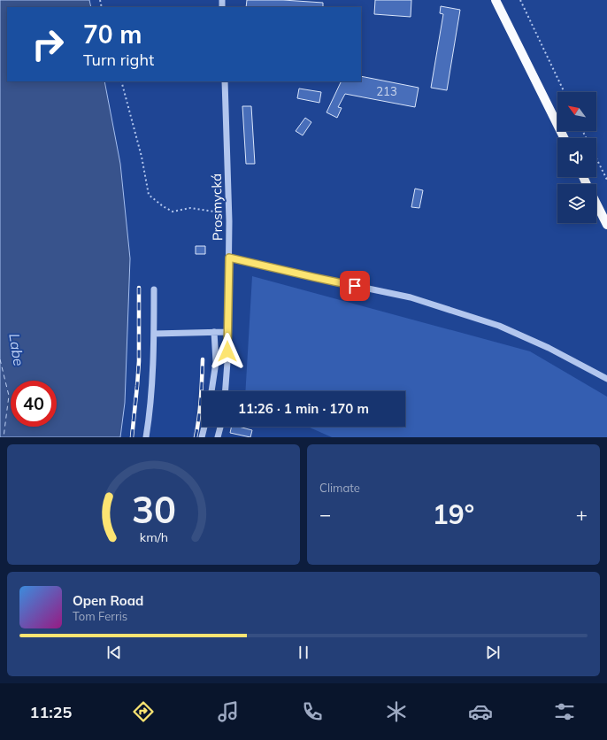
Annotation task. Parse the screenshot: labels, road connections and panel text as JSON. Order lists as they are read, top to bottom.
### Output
{
  "streets": {
    "street": ["Prosmycká"]
  },
  "water": ["Labe"],
  "house_numbers": ["213"],
  "north": "top left",
  "page": {
    "turn": ["70 m", "Turn right"],
    "limit": "40",
    "trip": "11:26 · 1 min · 170 m",
    "tile": "Climate",
    "heat": ["−", "19°", "+"],
    "song": ["Open Road", "Tom Ferris"],
    "tabs": "11:25",
    "gauge": ["30", "km/h"]
  }
}
